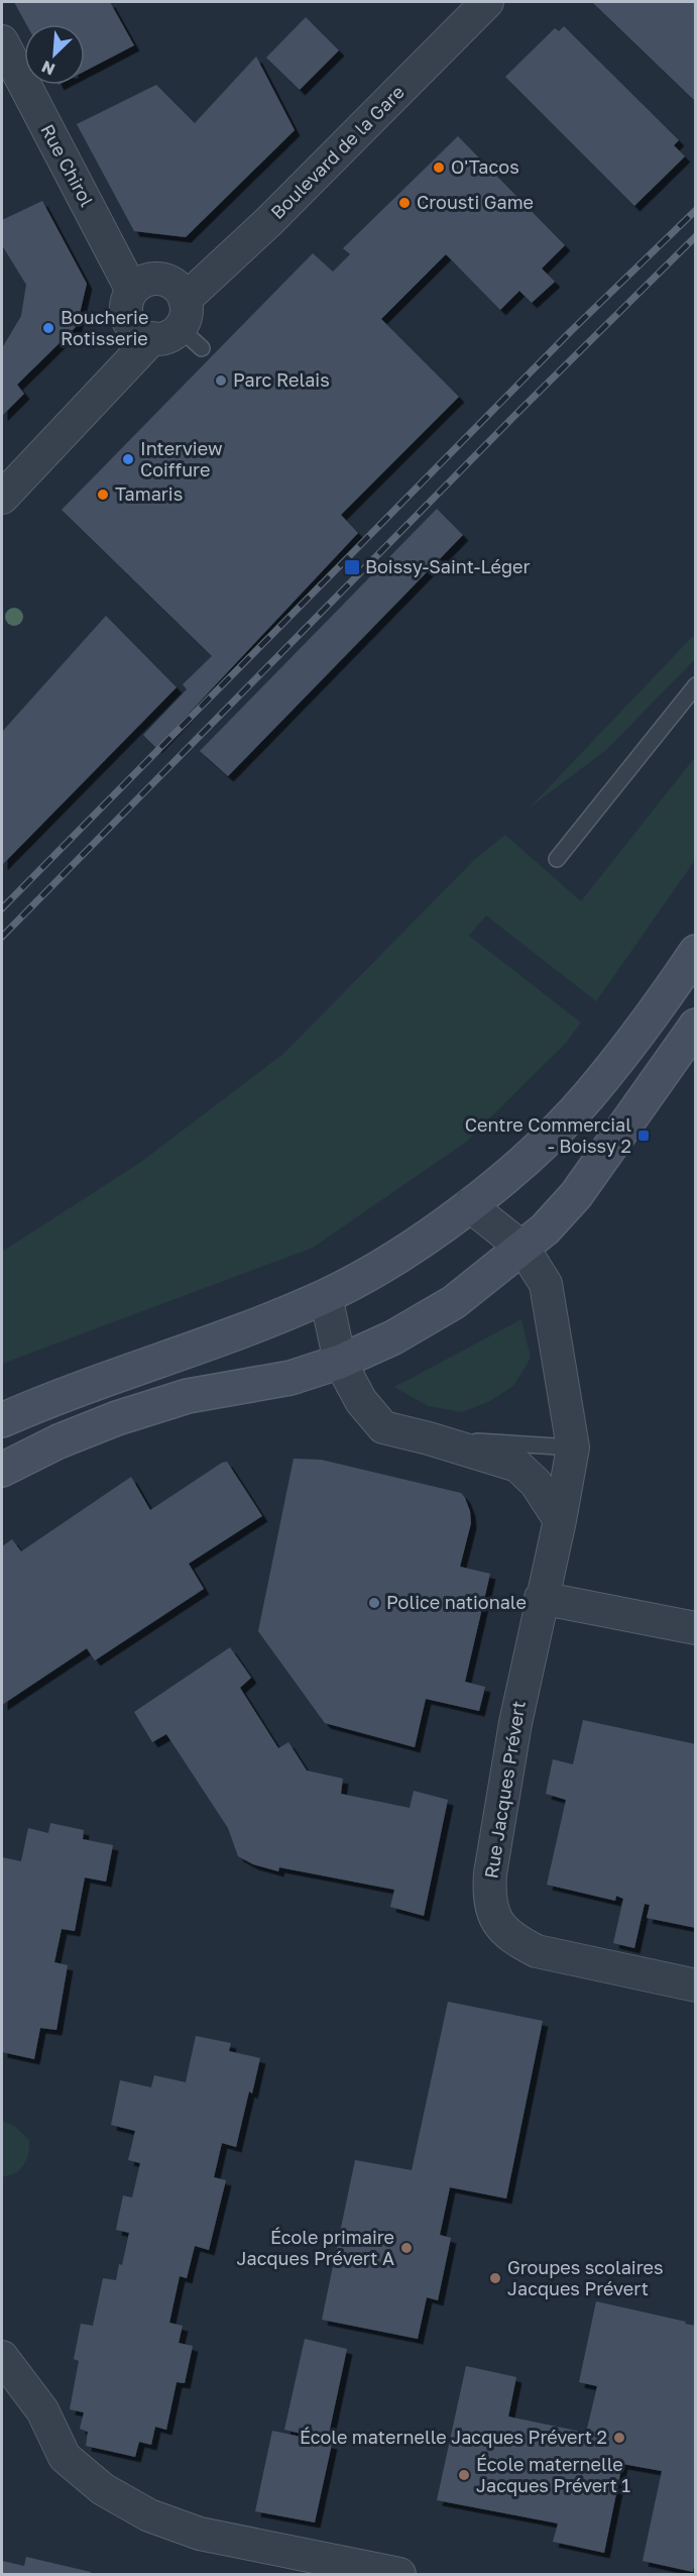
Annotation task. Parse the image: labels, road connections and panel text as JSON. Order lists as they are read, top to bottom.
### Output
{
  "streets": {
    "street": ["Boulevard de la Gare", "Rue Chirol", "Rue Jacques Prévert"]
  },
  "crossings": [
    ["Boulevard de la Gare", "Rue Chirol"]
  ],
  "places": {
    "other": [
      "O'Tacos",
      "Crousti Game",
      "Boucherie Rotisserie",
      "Parc Relais",
      "Interview Coiffure",
      "Tamaris",
      "Police nationale",
      "École primaire Jacques Prévert A",
      "Groupes scolaires Jacques Prévert",
      "École maternelle Jacques Prévert 2",
      "École maternelle Jacques Prévert 1"
    ],
    "transit": ["Boissy-Saint-Léger", "Centre Commercial - Boissy 2"]
  },
  "north": "bottom left"
}
